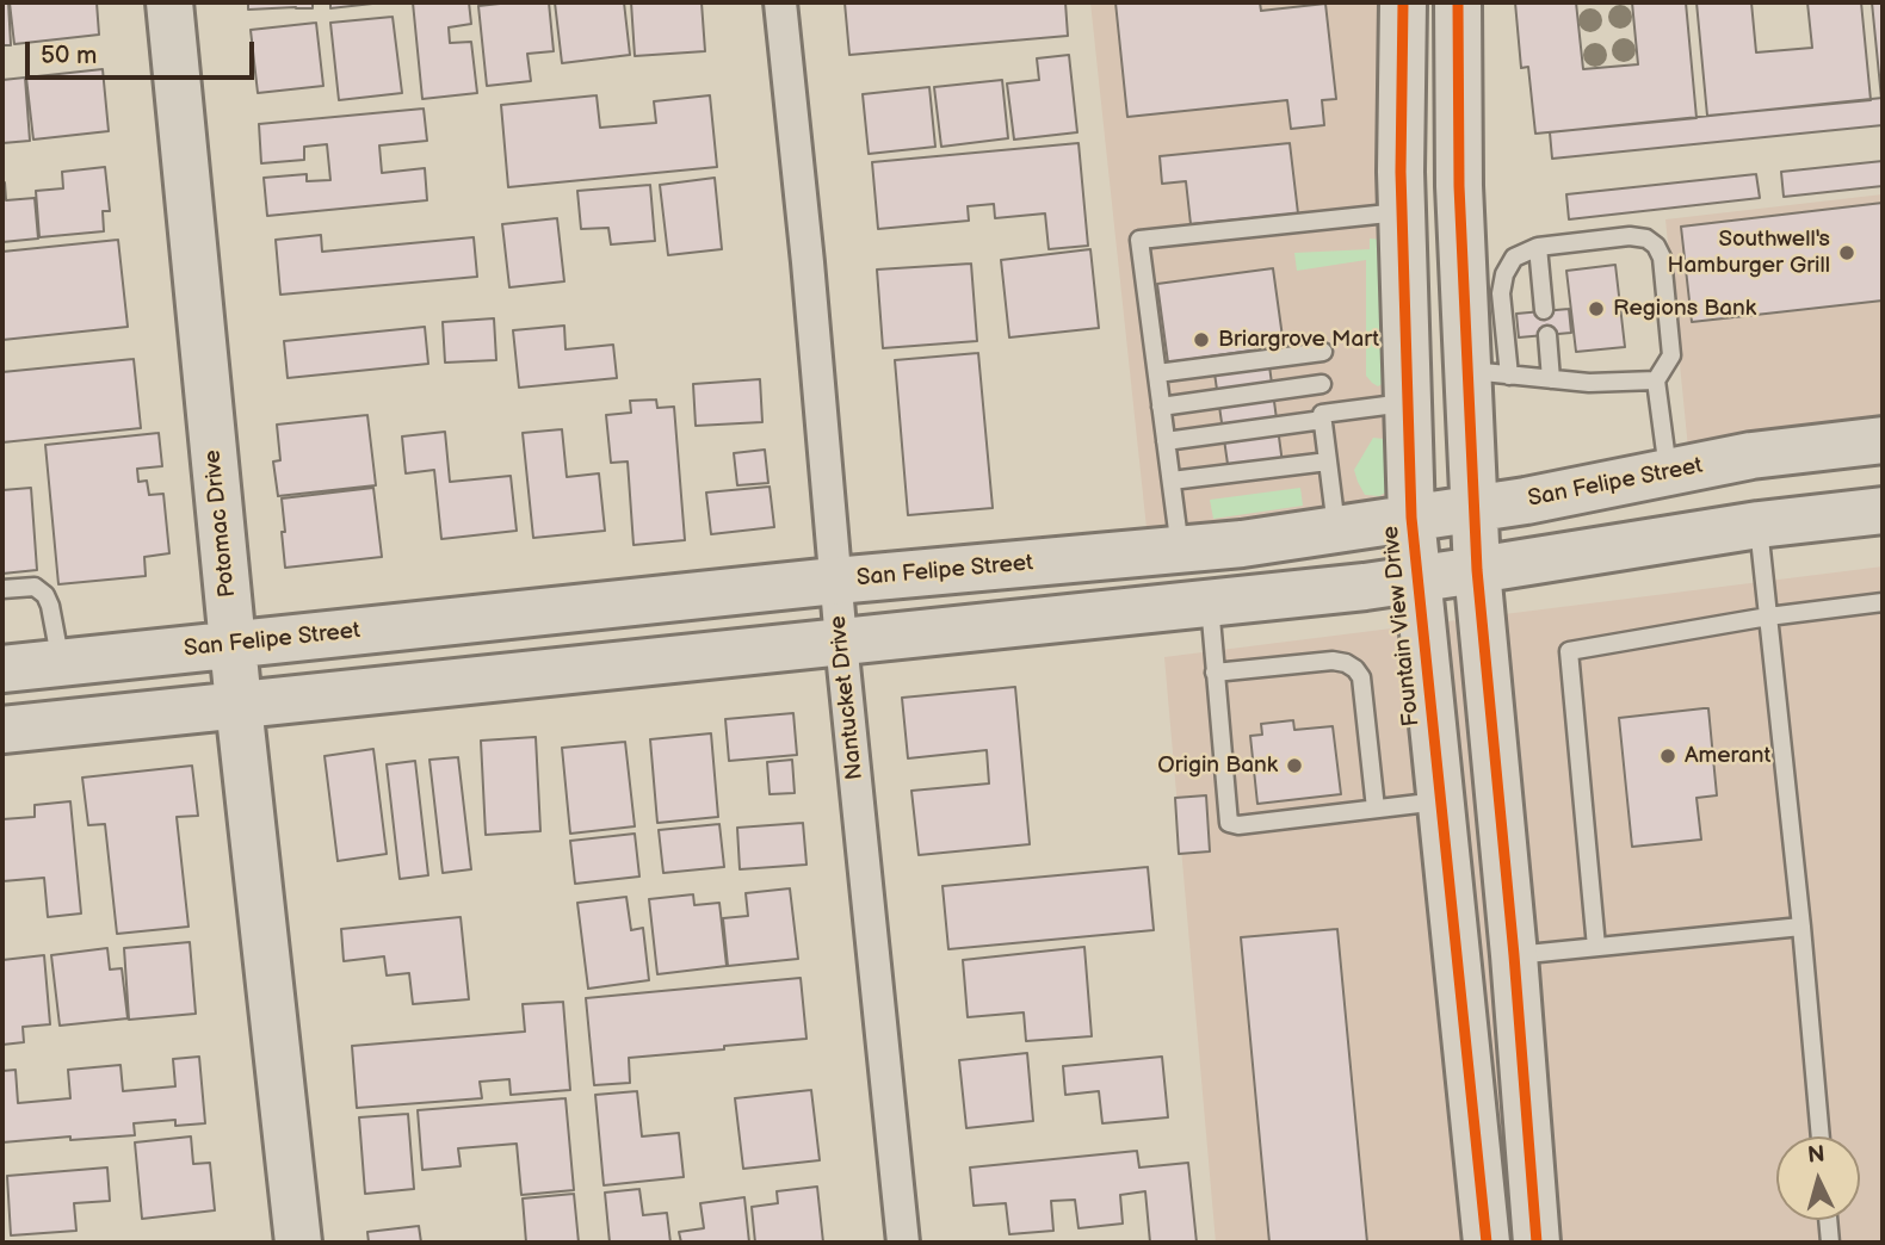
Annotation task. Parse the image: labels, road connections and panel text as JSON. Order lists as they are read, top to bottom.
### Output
{
  "streets": {
    "main road": ["San Felipe Street", "Potomac Drive", "Fountain View Drive"],
    "street": ["Nantucket Drive"]
  },
  "crossings": [
    ["San Felipe Street", "Potomac Drive"],
    ["San Felipe Street", "Fountain View Drive"],
    ["San Felipe Street", "Nantucket Drive"]
  ],
  "places": [
    "Southwell's Hamburger Grill",
    "Regions Bank",
    "Briargrove Mart",
    "Amerant",
    "Origin Bank"
  ],
  "scale_bar": "50 m",
  "north": "top"
}
